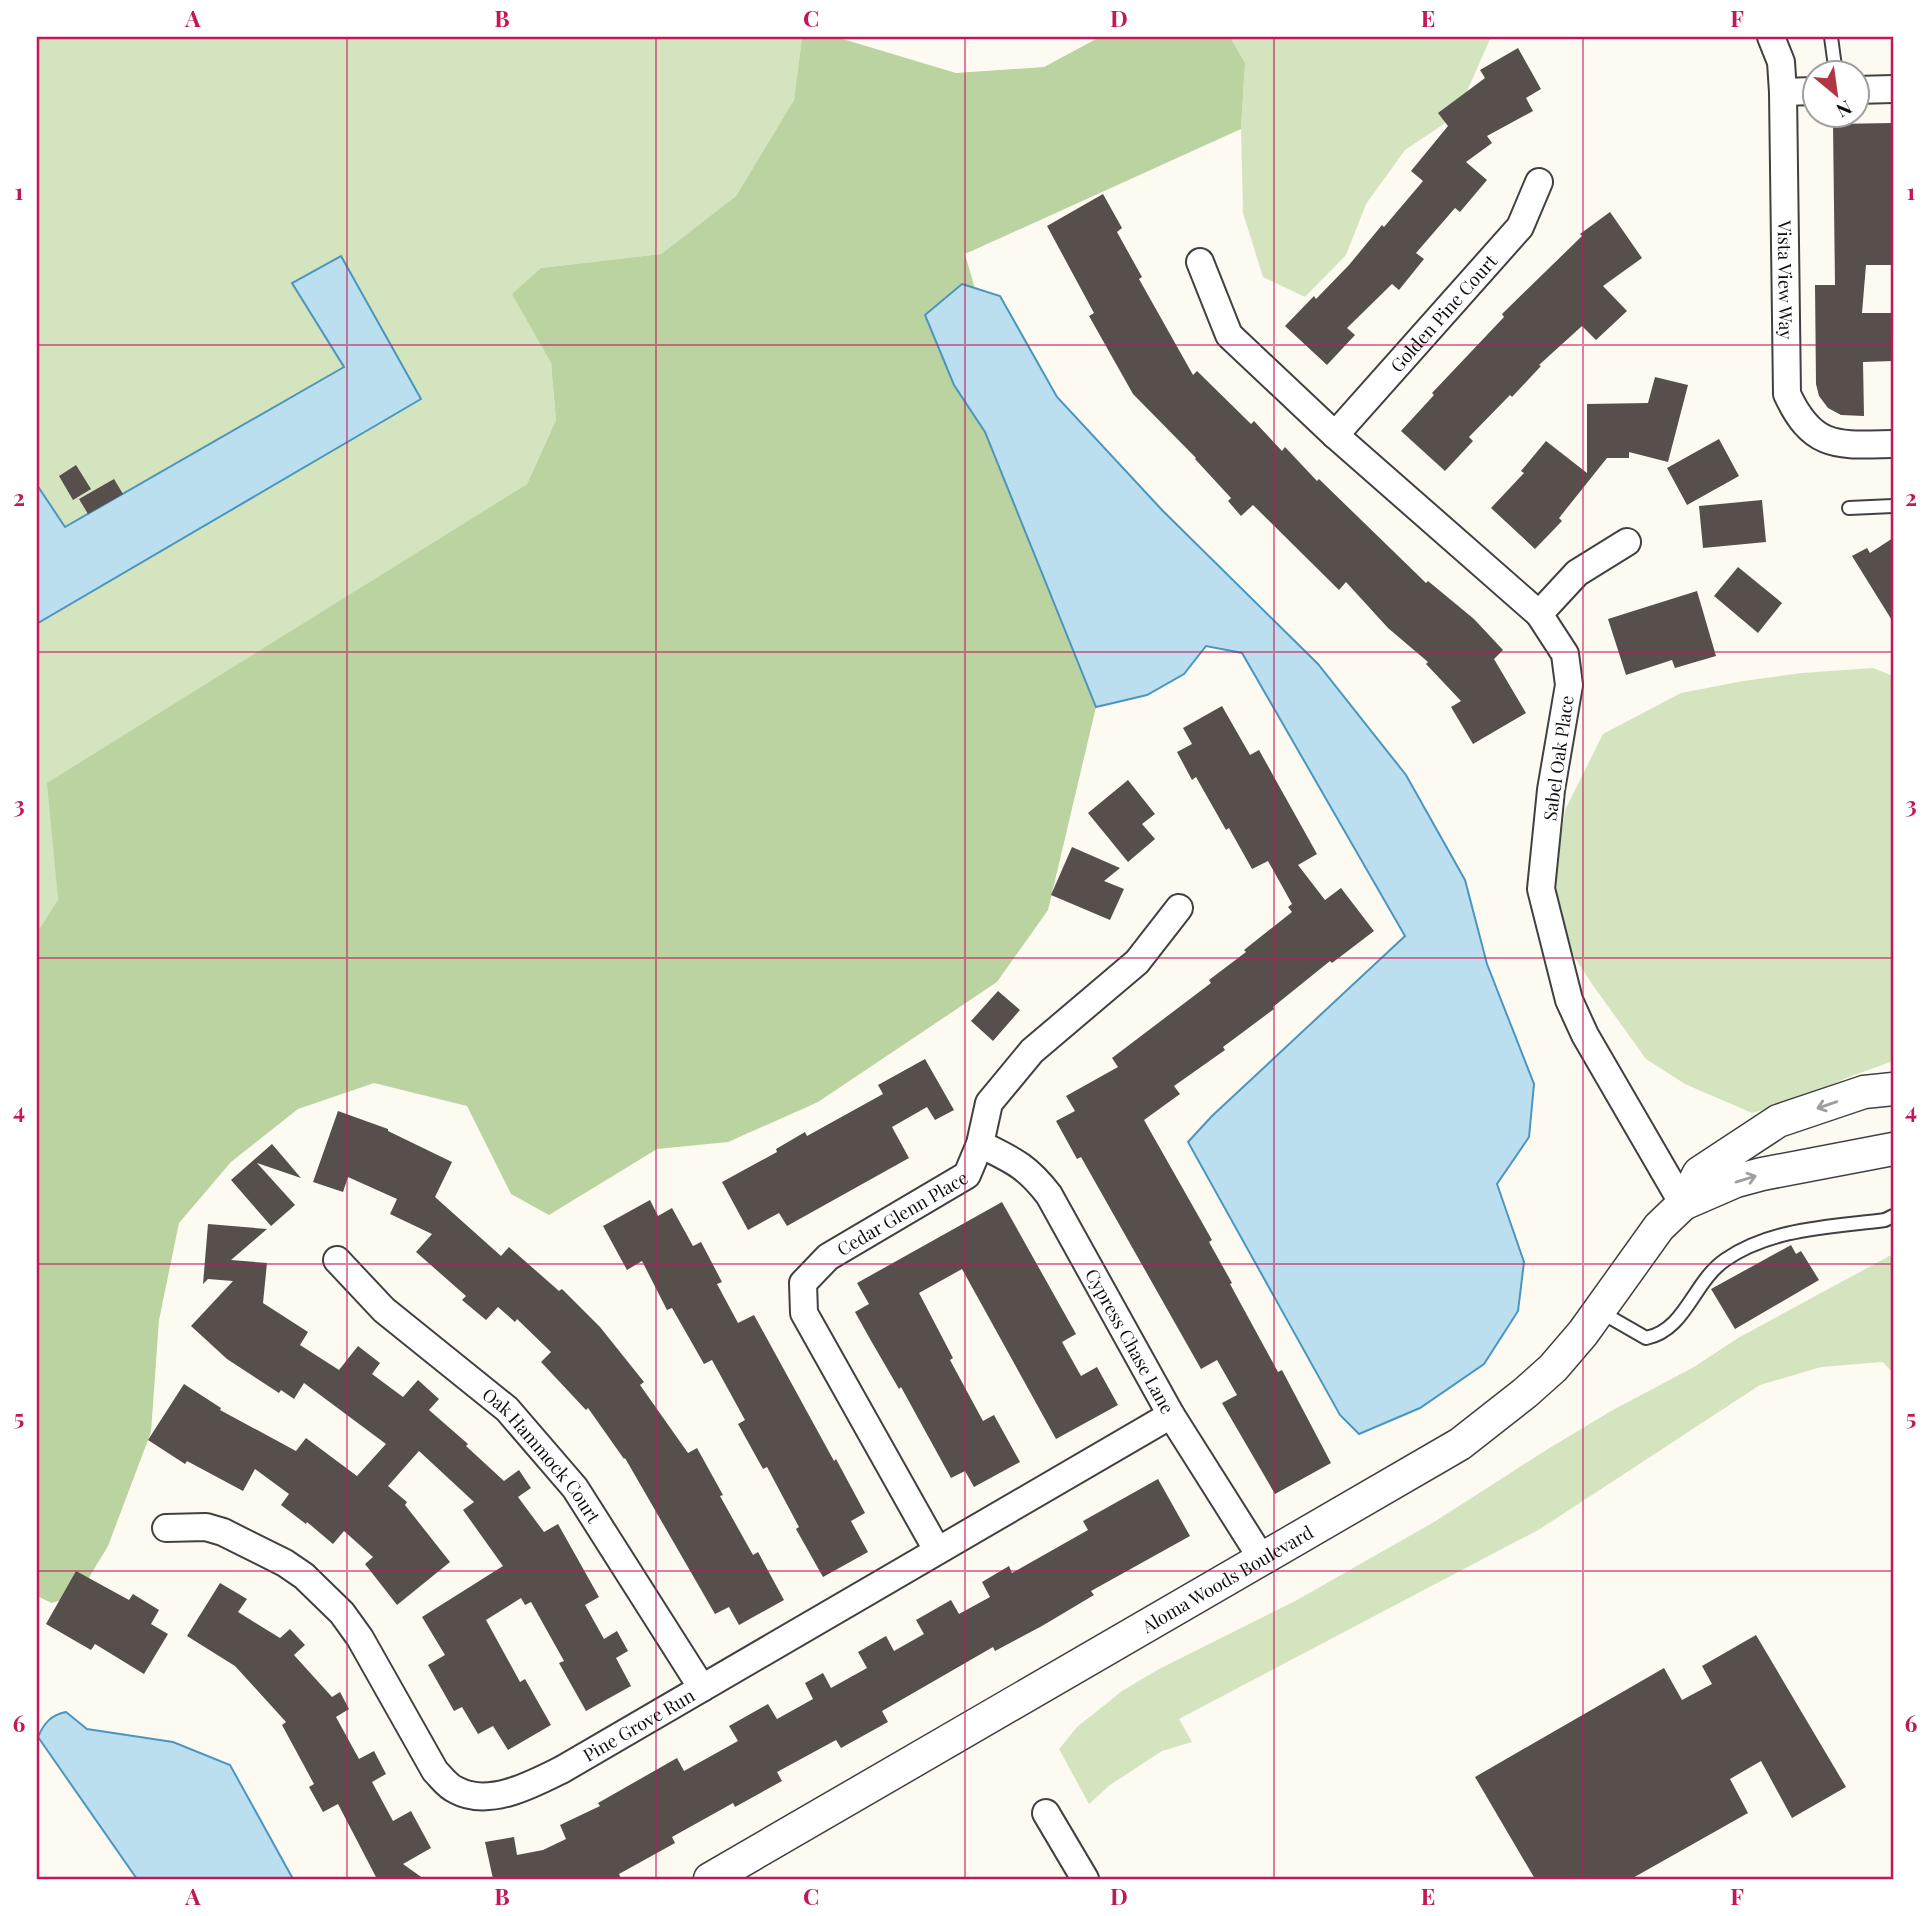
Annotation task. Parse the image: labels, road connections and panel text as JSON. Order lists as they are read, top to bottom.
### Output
{
  "streets": {
    "street": [
      "Vista View Way",
      "Golden Pine Court",
      "Sabel Oak Place",
      "Cedar Glenn Place",
      "Cypress Chase Lane",
      "Oak Hammock Court",
      "Aloma Woods Boulevard",
      "Pine Grove Run"
    ]
  },
  "crossings": [
    ["Golden Pine Court", "Sabel Oak Place"],
    ["Sabel Oak Place", "Aloma Woods Boulevard"],
    ["Cedar Glenn Place", "Cypress Chase Lane"],
    ["Cedar Glenn Place", "Pine Grove Run"],
    ["Cypress Chase Lane", "Aloma Woods Boulevard"],
    ["Cypress Chase Lane", "Pine Grove Run"],
    ["Oak Hammock Court", "Pine Grove Run"]
  ],
  "north": "bottom right",
  "grid": {
    "columns": [
      "A",
      "B",
      "C",
      "D",
      "E",
      "F"
    ],
    "rows": [
      "1",
      "2",
      "3",
      "4",
      "5",
      "6"
    ]
  }
}
